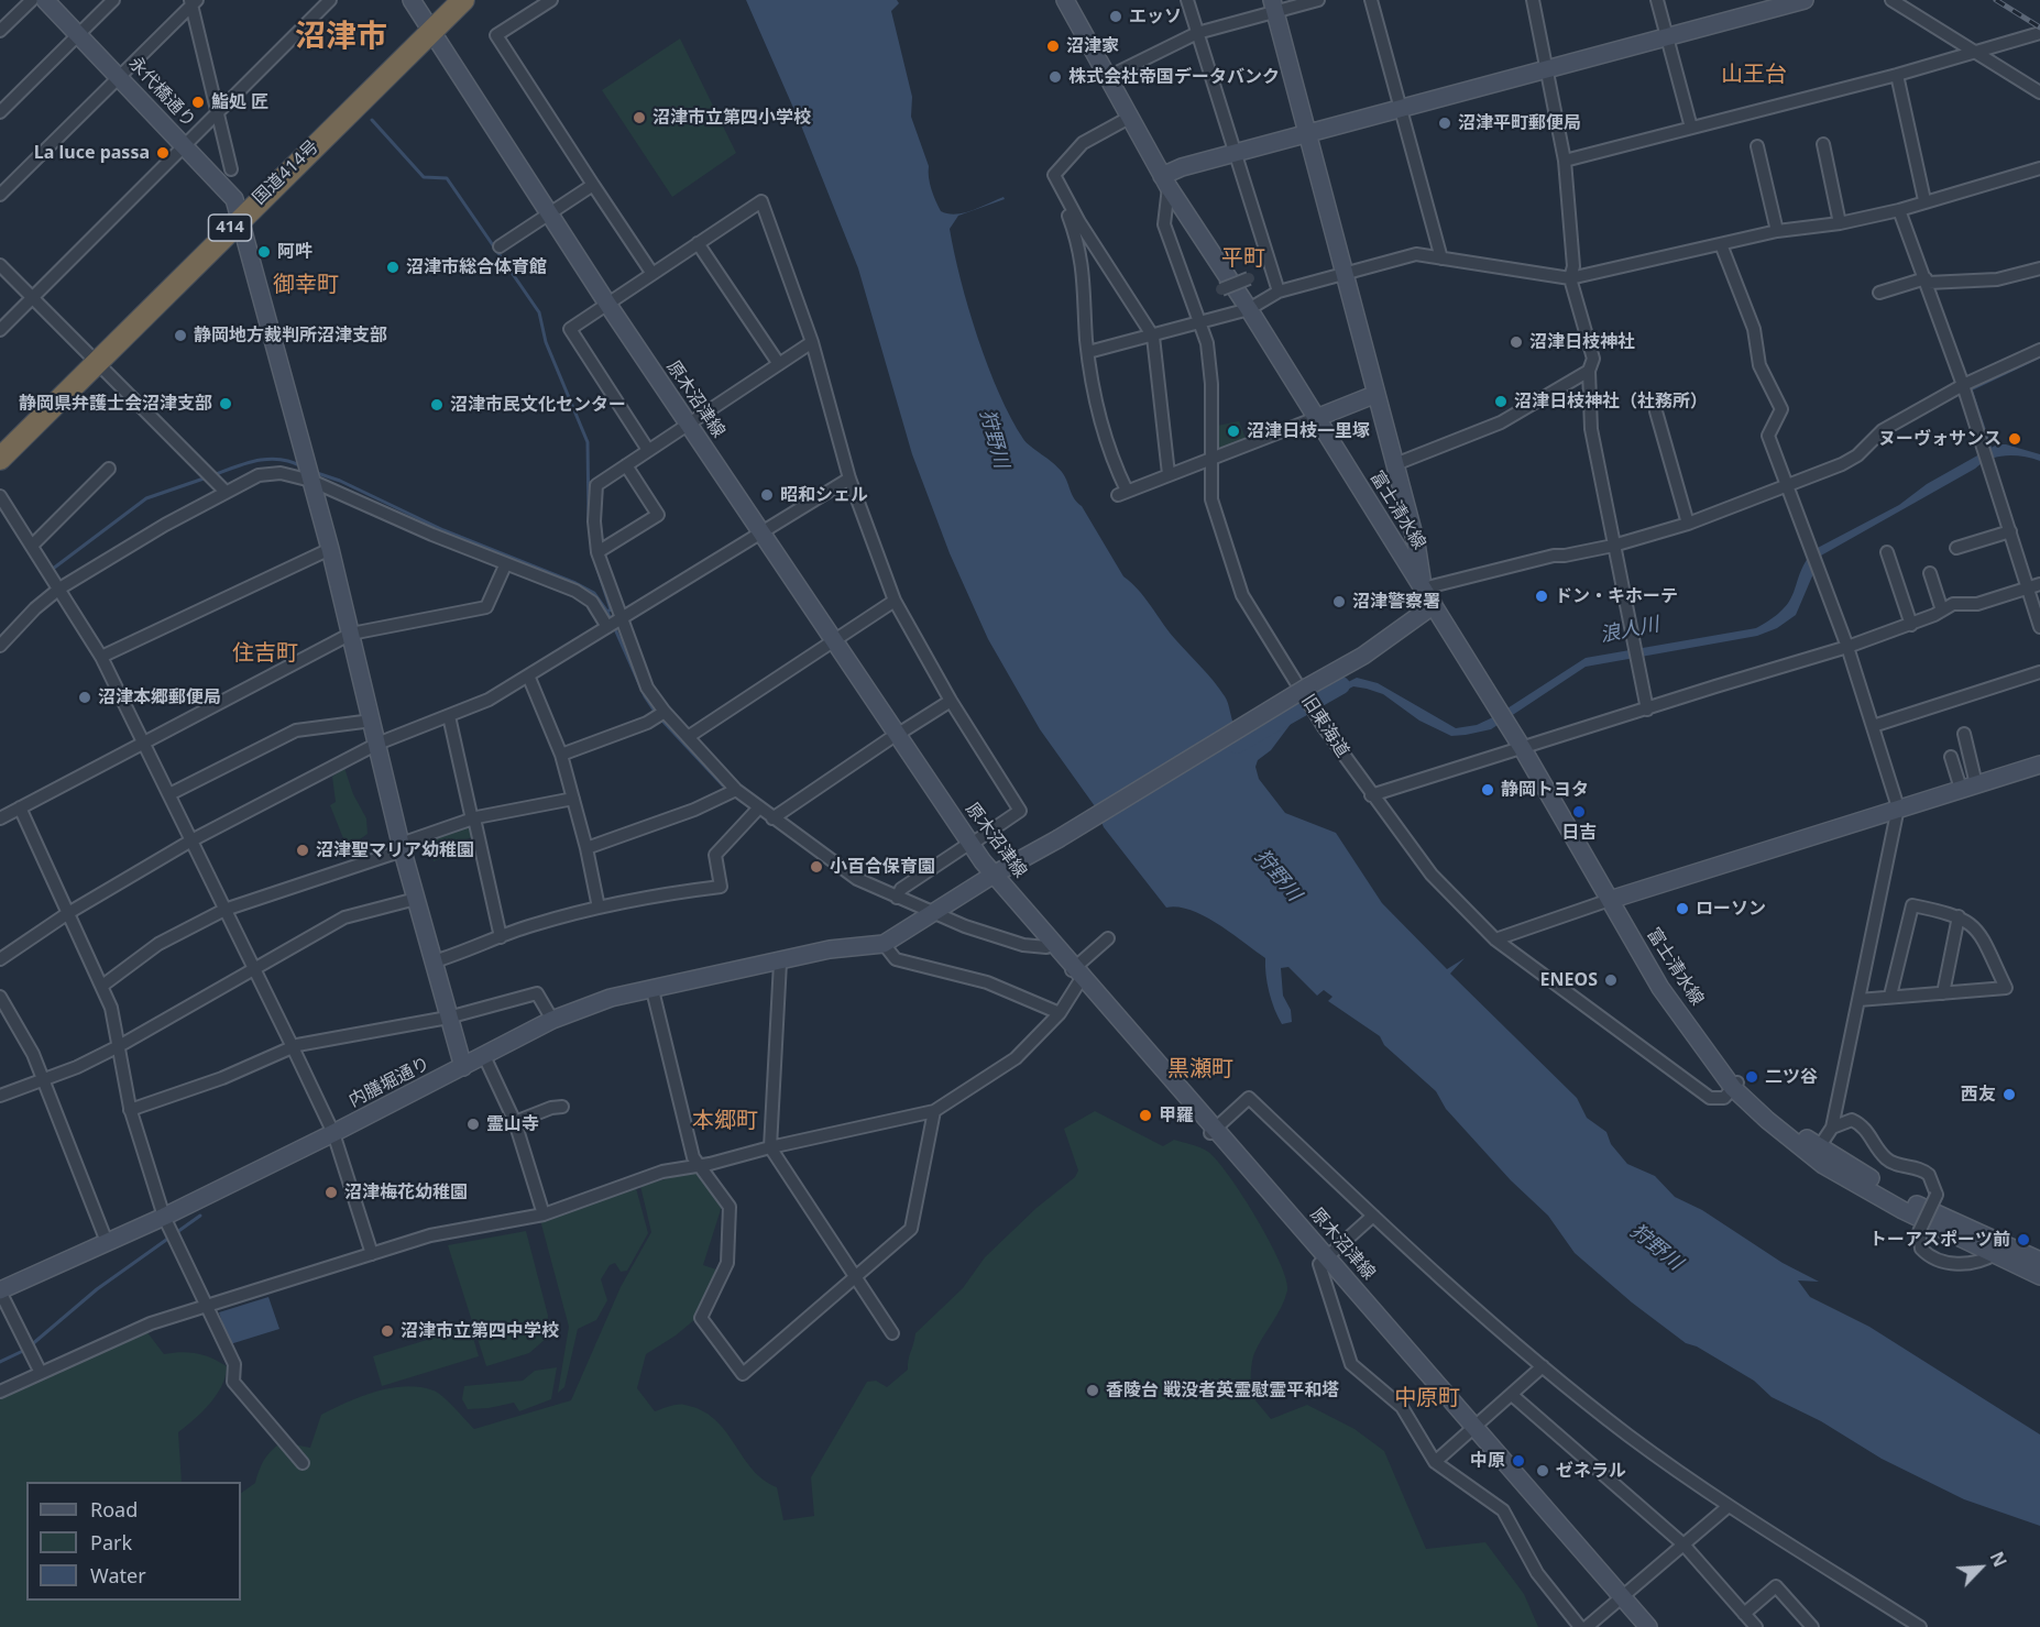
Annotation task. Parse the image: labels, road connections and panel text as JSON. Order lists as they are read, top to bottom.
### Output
{
  "streets": {
    "highway": ["国道414号", "414"],
    "street": [
      "永代橋通り",
      "原木沼津線",
      "富士清水線",
      "旧東海道",
      "内膳堀通り"
    ]
  },
  "crossings": [
    ["永代橋通り", "国道414号"],
    ["永代橋通り", "内膳堀通り"],
    ["国道414号", "原木沼津線"],
    ["富士清水線", "旧東海道"]
  ],
  "districts": [
    "沼津市",
    "山王台",
    "平町",
    "御幸町",
    "住吉町",
    "黒瀬町",
    "本郷町",
    "中原町"
  ],
  "water": ["狩野川", "浪人川"],
  "places": [
    "エッソ",
    "沼津家",
    "株式会社帝国データバンク",
    "鮨処 匠",
    "沼津市立第四小学校",
    "沼津平町郵便局",
    "La luce passa",
    "阿吽",
    "沼津市総合体育館",
    "静岡地方裁判所沼津支部",
    "沼津日枝神社",
    "沼津日枝神社（社務所）",
    "静岡県弁護士会沼津支部",
    "沼津市民文化センター",
    "沼津日枝一里塚",
    "ヌーヴォサンス",
    "昭和シェル",
    "ドン・キホーテ",
    "沼津警察署",
    "沼津本郷郵便局",
    "静岡トヨタ",
    "日吉",
    "沼津聖マリア幼稚園",
    "小百合保育園",
    "ローソン",
    "ENEOS",
    "二ツ谷",
    "西友",
    "甲羅",
    "霊山寺",
    "沼津梅花幼稚園",
    "トーアスポーツ前",
    "沼津市立第四中学校",
    "香陵台 戦没者英霊慰霊平和塔",
    "中原",
    "ゼネラル"
  ],
  "legend": ["Road", "Park", "Water"],
  "north": "top right"
}
